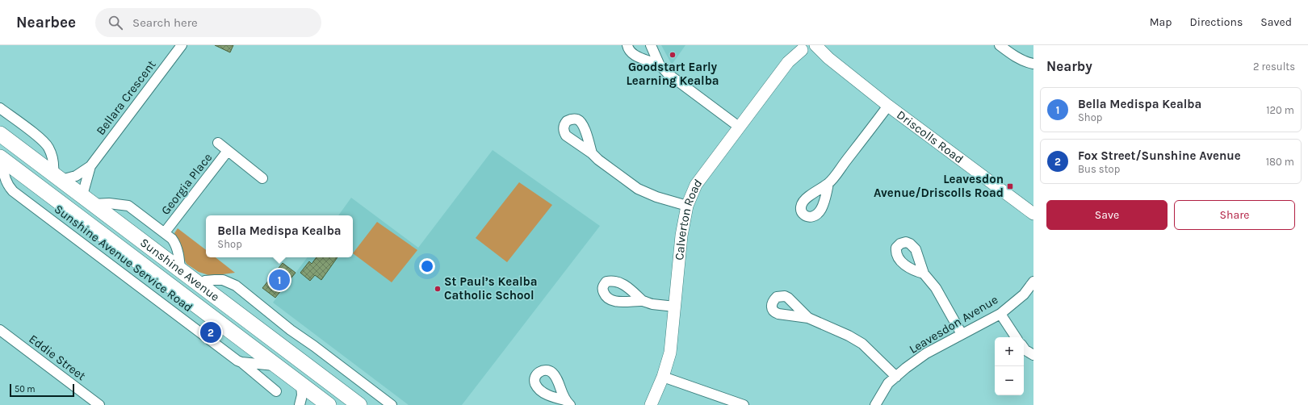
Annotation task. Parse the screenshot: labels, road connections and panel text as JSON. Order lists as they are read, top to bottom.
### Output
{
  "streets": {
    "main road": ["Sunshine Avenue"],
    "street": [
      "Bellara Crescent",
      "Driscolls Road",
      "Georgia Place",
      "Calverton Road",
      "Sunshine Avenue Service Road",
      "Leavesdon Avenue",
      "Eddie Street"
    ]
  },
  "crossings": [
    ["Driscolls Road", "Calverton Road"],
    ["Georgia Place", "Sunshine Avenue Service Road"],
    ["Sunshine Avenue Service Road", "Sunshine Avenue"]
  ],
  "places": {
    "other": ["Goodstart Early Learning Kealba", "St Paul’s Kealba Catholic School"],
    "transit": ["Leavesdon Avenue/Driscolls Road"]
  },
  "scale_bar": "50 m",
  "page": {
    "header": "Nearbee",
    "search": "Search here",
    "nav": ["Map", "Directions", "Saved"],
    "heading": ["Nearby", "2 results"],
    "list": [
      {
        "mark": "1",
        "name": "Bella Medispa Kealba",
        "note": "Shop",
        "value": "120 m"
      },
      {
        "mark": "2",
        "name": "Fox Street/Sunshine Avenue",
        "note": "Bus stop",
        "value": "180 m"
      }
    ],
    "buttons": ["Save", "Share"],
    "popup": ["Bella Medispa Kealba", "Shop"],
    "pins": ["1", "2"],
    "map_buttons": ["+", "−"],
    "scale": "50 m"
  }
}
